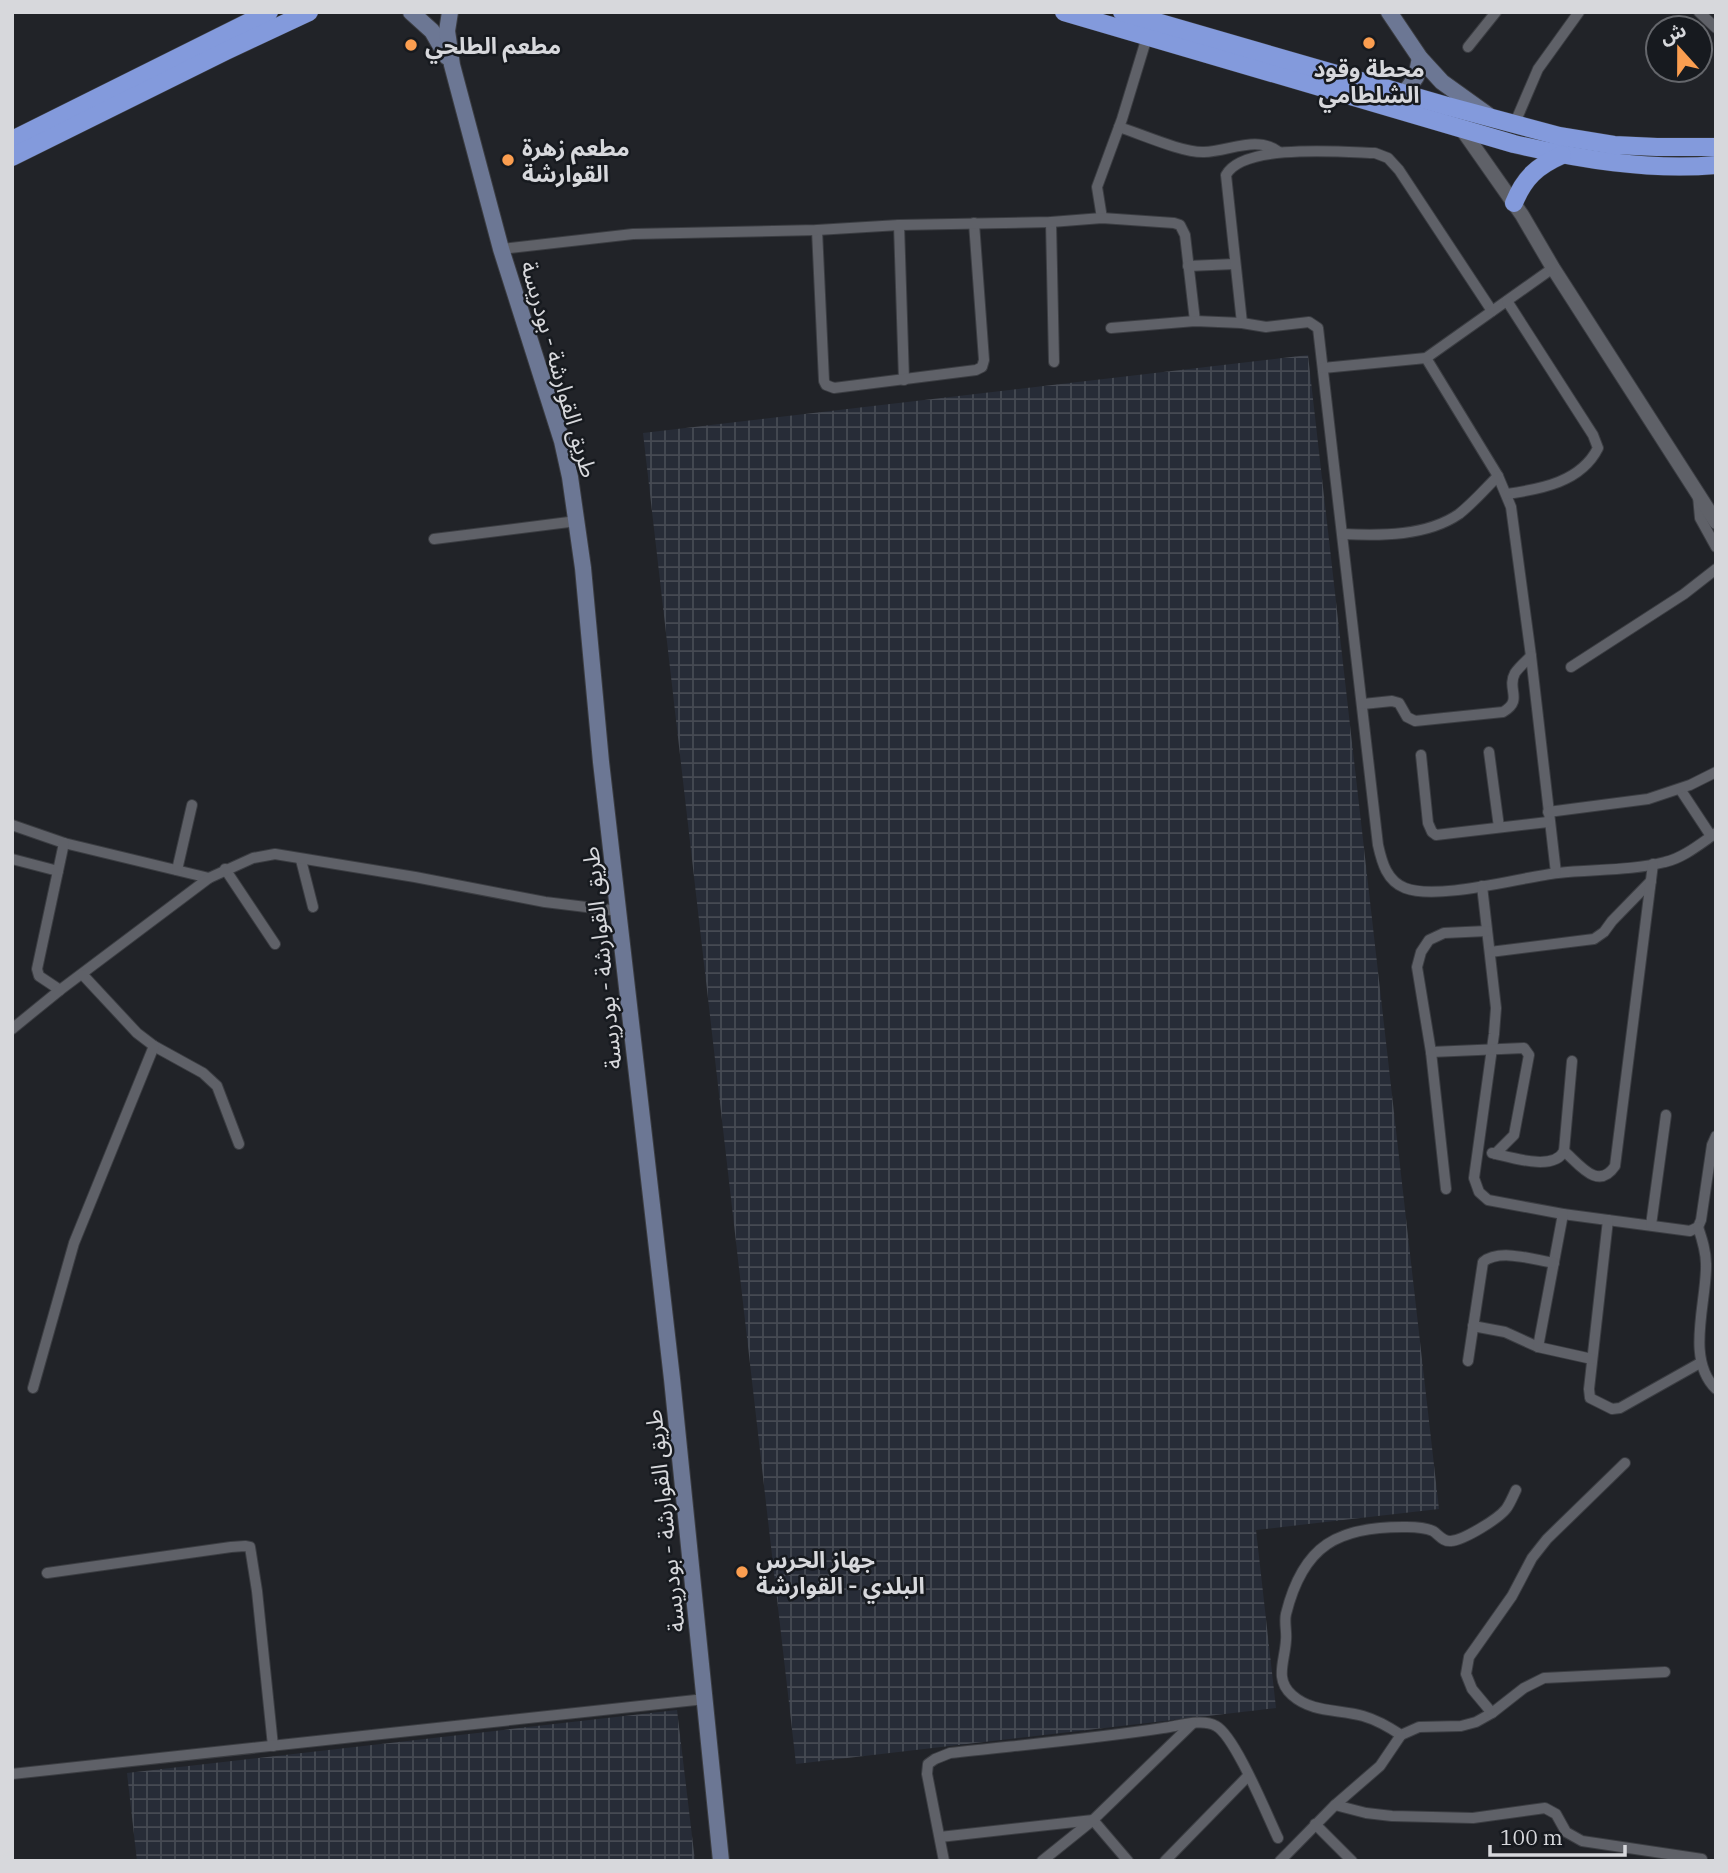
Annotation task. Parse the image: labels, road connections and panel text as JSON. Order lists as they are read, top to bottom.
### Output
{
  "streets": {
    "main road": ["طريق القوارشة - بودريسة"]
  },
  "places": [
    "محطة وقود الشلطامي",
    "مطعم الطلحي",
    "مطعم زهرة القوارشة",
    "جهاز الحرس البلدي - القوارشة"
  ],
  "scale_bar": "100 m",
  "north": "top"
}
